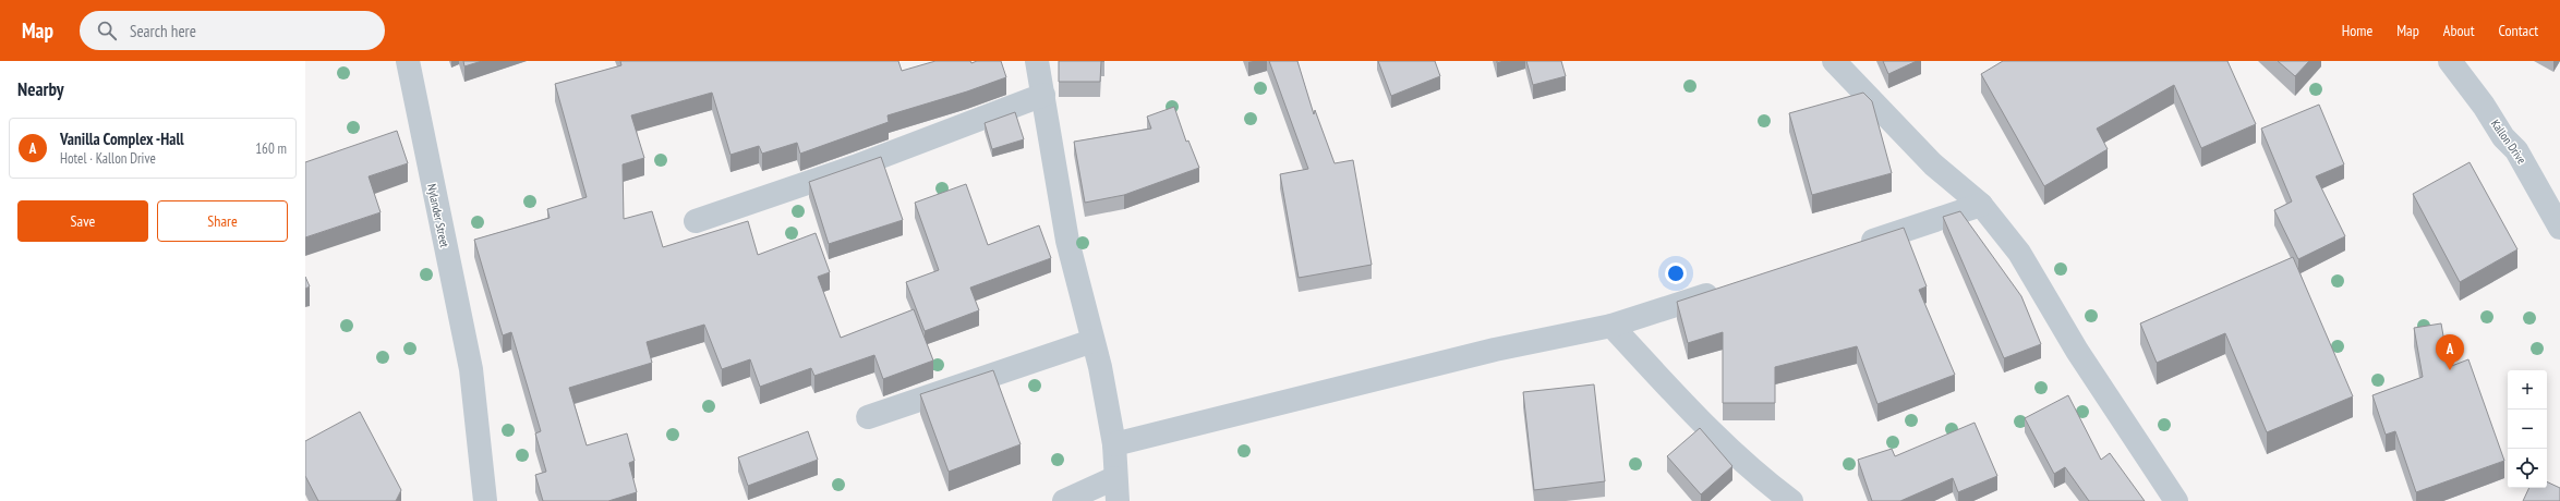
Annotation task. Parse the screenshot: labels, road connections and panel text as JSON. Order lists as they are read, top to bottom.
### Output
{
  "streets": {
    "street": ["Kallon Drive", "Nylander Street"]
  },
  "page": {
    "header": "Map",
    "search": "Search here",
    "nav": [
      "Home",
      "Map",
      "About",
      "Contact"
    ],
    "heading": "Nearby",
    "list": [
      {
        "mark": "A",
        "name": "Vanilla Complex -Hall",
        "note": "Hotel · Kallon Drive",
        "value": "160 m"
      }
    ],
    "buttons": ["Save", "Share"],
    "pins": "A",
    "map_buttons": ["+", "−"]
  }
}
